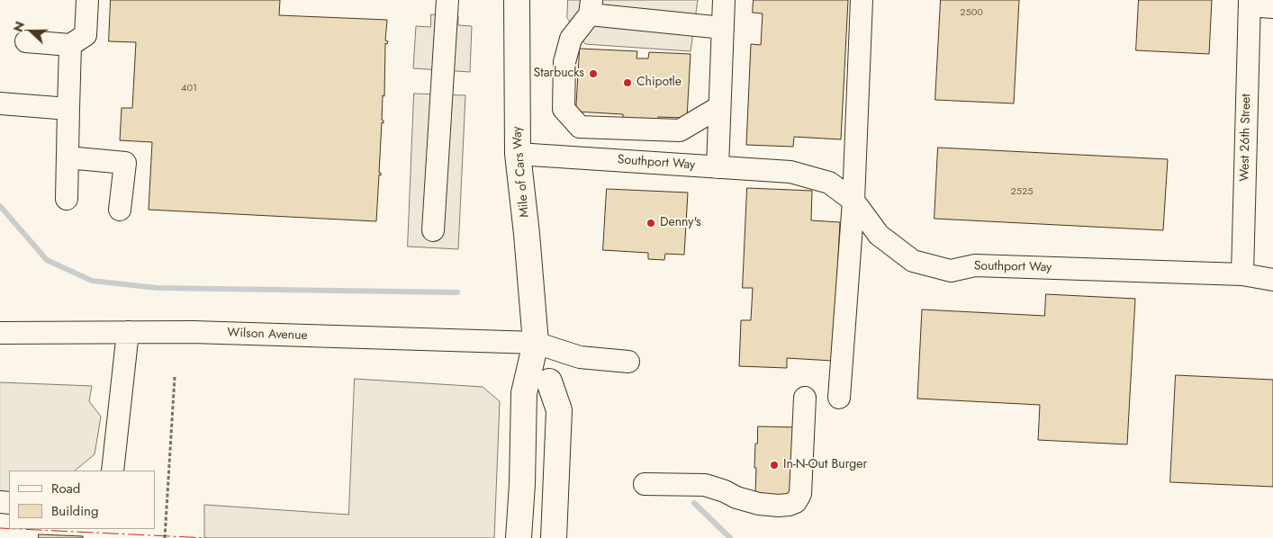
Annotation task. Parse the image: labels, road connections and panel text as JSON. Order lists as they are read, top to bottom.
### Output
{
  "streets": {
    "main road": ["Mile of Cars Way"],
    "street": ["West 26th Street", "Southport Way", "Wilson Avenue"]
  },
  "crossings": [
    ["West 26th Street", "Southport Way"],
    ["Southport Way", "Mile of Cars Way"],
    ["Mile of Cars Way", "Wilson Avenue"]
  ],
  "places": [
    "Starbucks",
    "Chipotle",
    "Denny's",
    "In-N-Out Burger"
  ],
  "house_numbers": ["2500", "401", "2525"],
  "legend": ["Road", "Building"],
  "north": "left"
}
